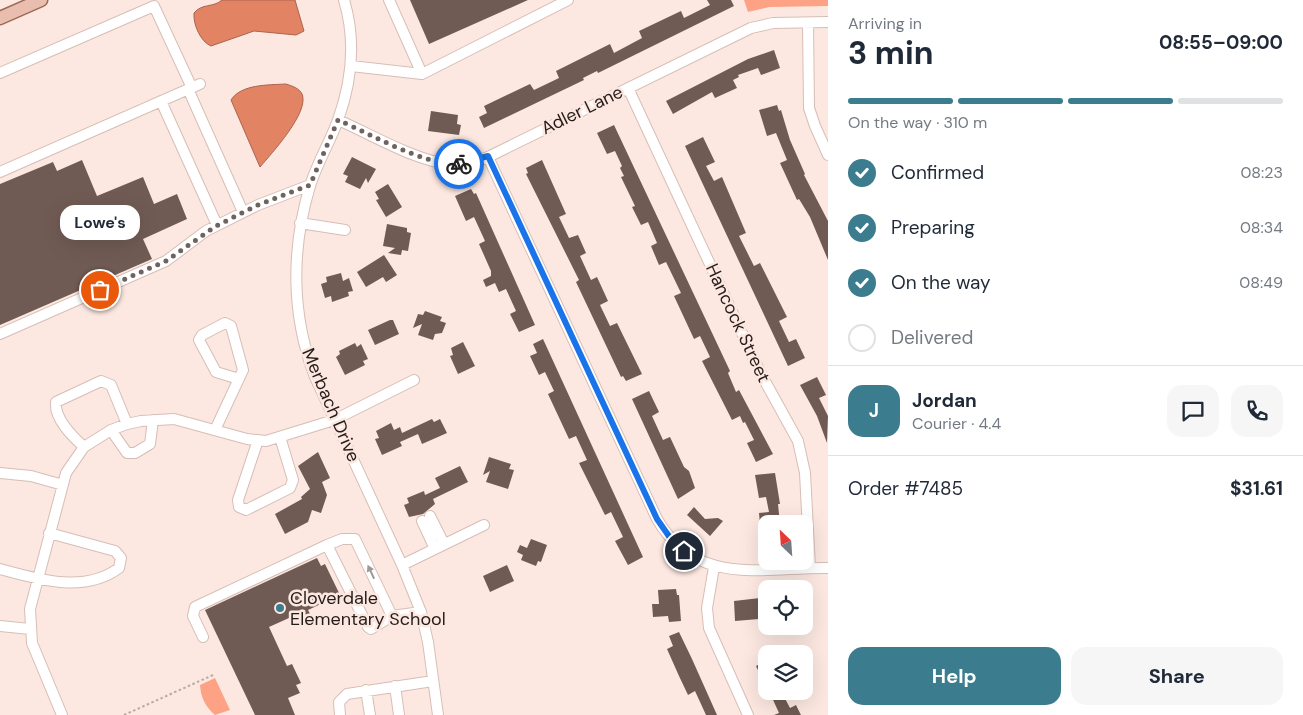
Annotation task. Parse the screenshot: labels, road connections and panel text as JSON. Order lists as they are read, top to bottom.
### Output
{
  "streets": {
    "street": ["Adler Lane", "Hancock Street", "Merbach Drive"]
  },
  "crossings": [
    ["Adler Lane", "Hancock Street"],
    ["Adler Lane", "Merbach Drive"]
  ],
  "places": ["Lowe's", "Cloverdale Elementary School"],
  "north": "top left",
  "page": {
    "heading": ["3 min", "Arriving in", "08:55–09:00"],
    "panel": [
      "Jordan",
      "Courier · 4.4",
      "Order #7485",
      "$31.61"
    ],
    "bar": "On the way · 310 m",
    "list": [
      ["Confirmed", "08:23"],
      ["Preparing", "08:34"],
      ["On the way", "08:49"],
      "Delivered"
    ],
    "bubble": "Lowe's",
    "round": "J",
    "buttons": ["Help", "Share"]
  }
}
